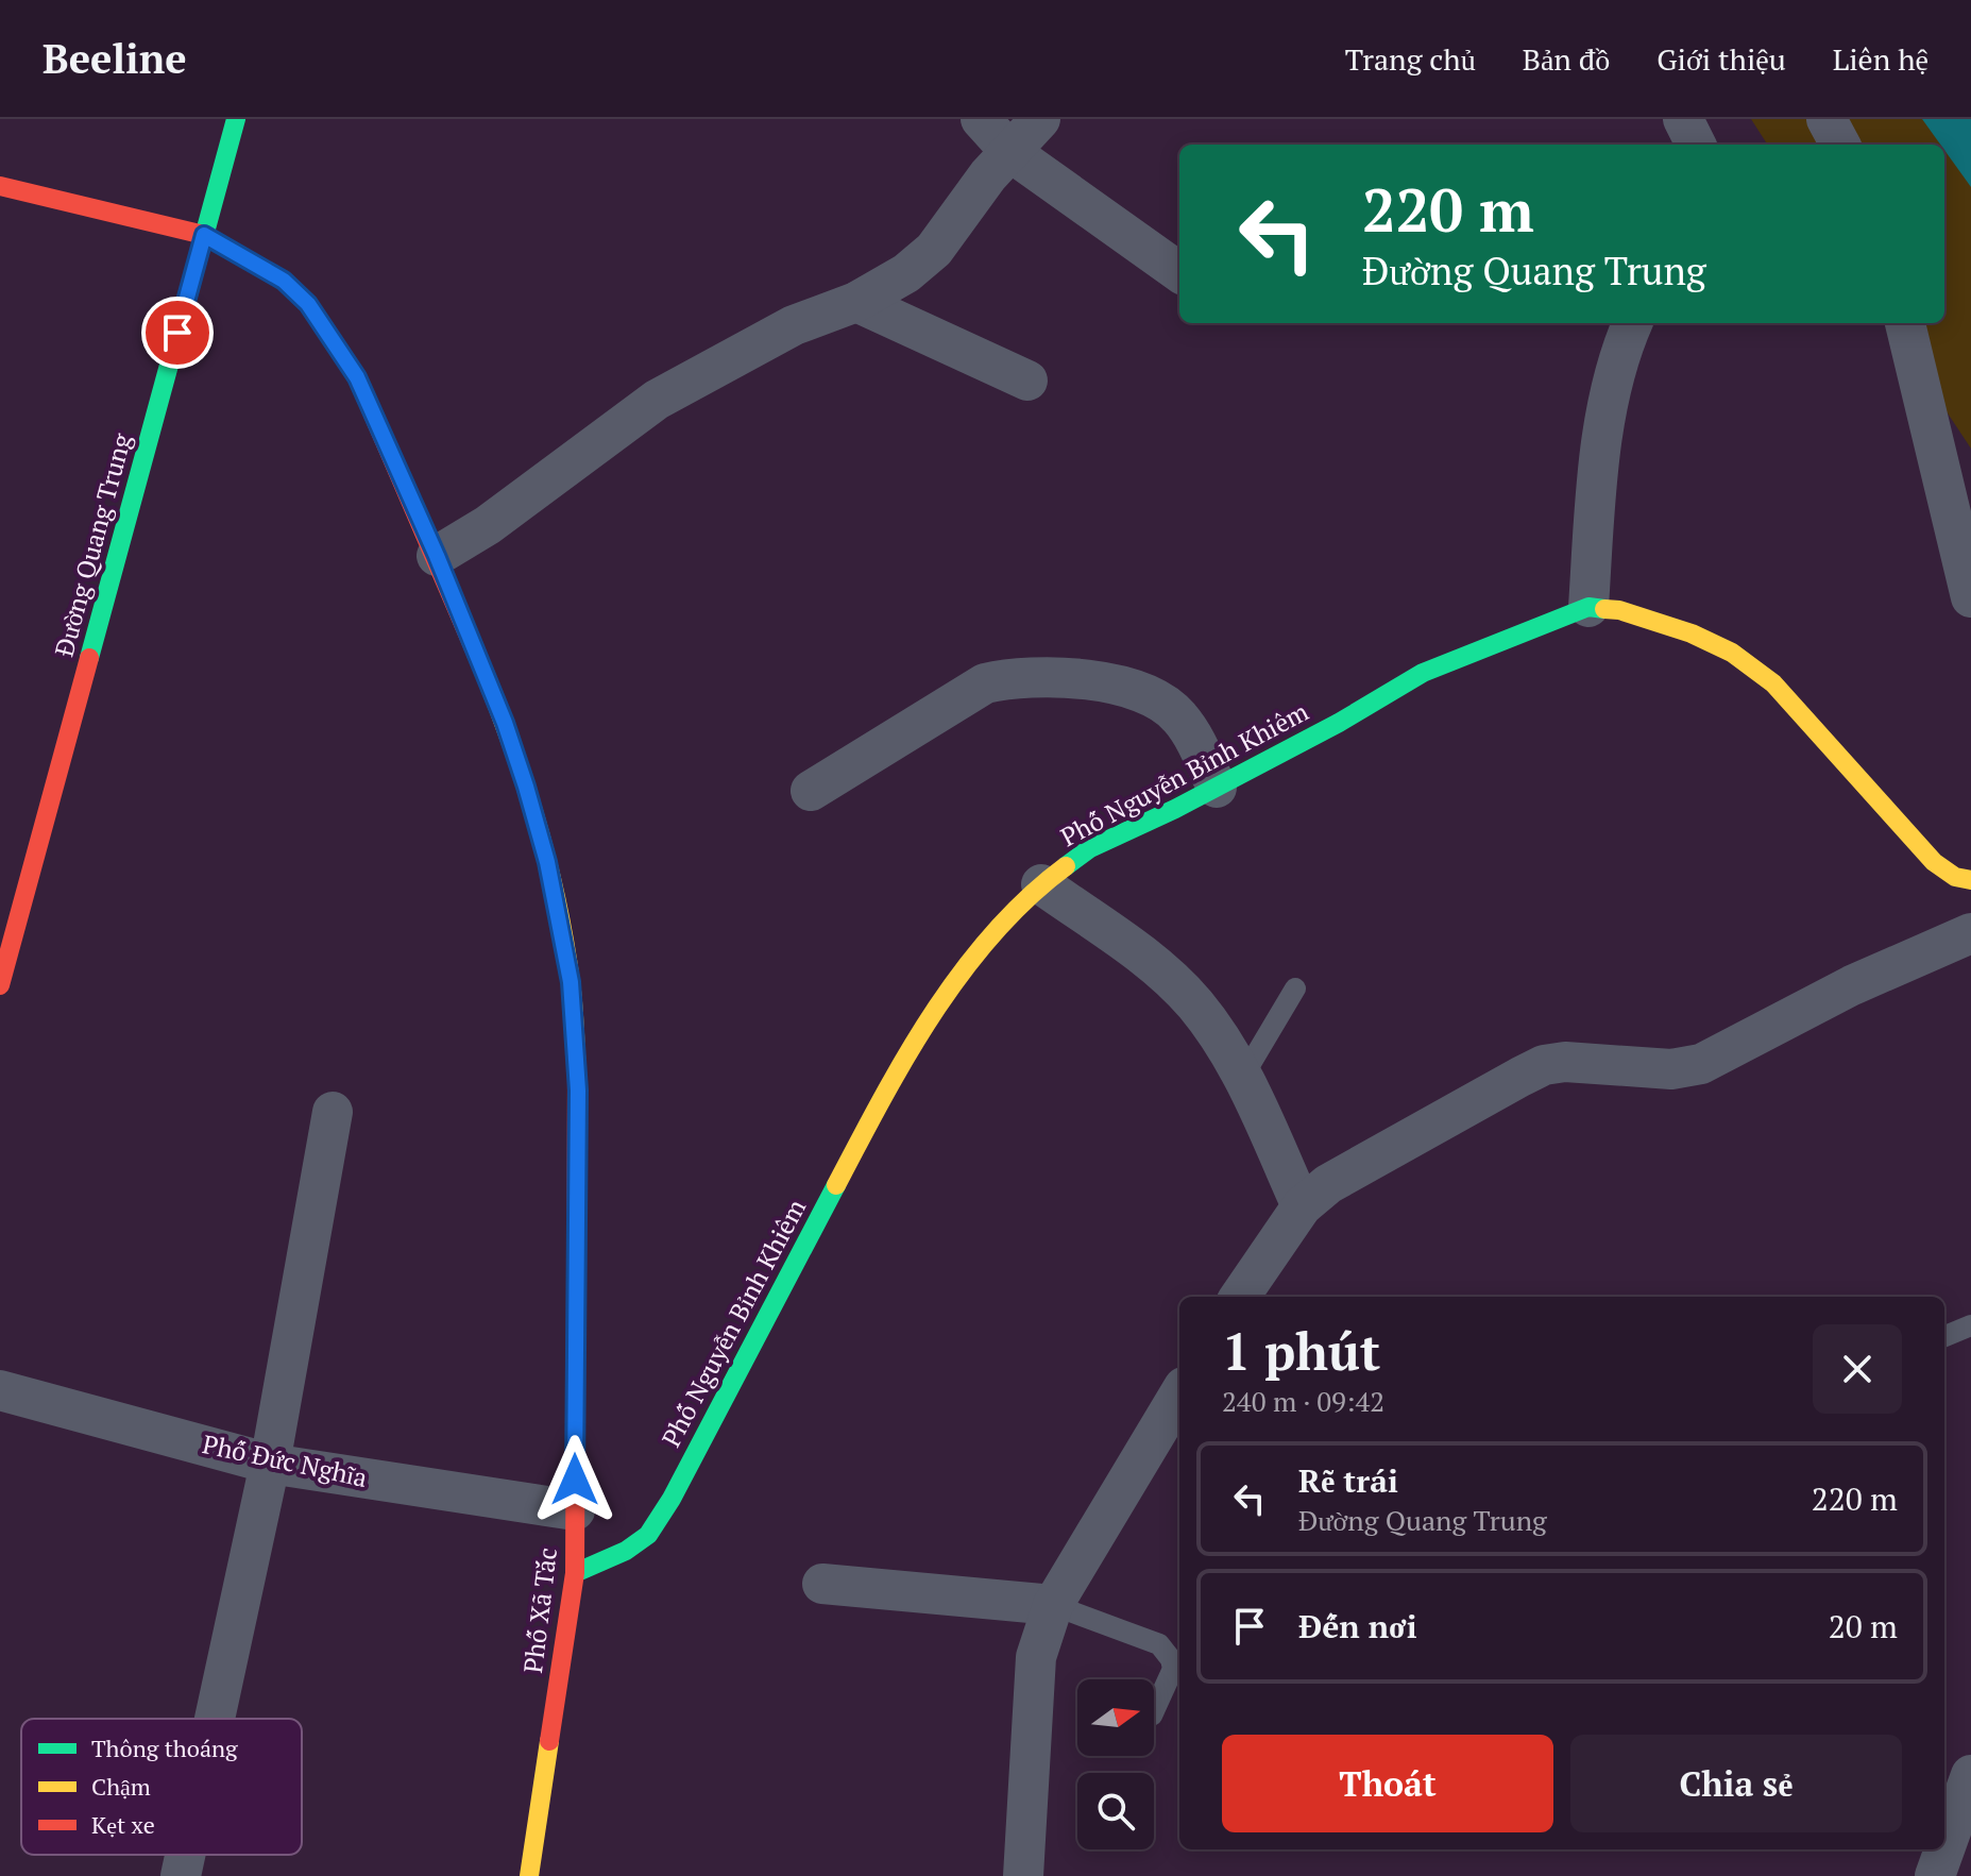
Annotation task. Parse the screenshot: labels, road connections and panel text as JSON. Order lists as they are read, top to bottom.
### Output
{
  "streets": {
    "street": [
      "Đường Quang Trung",
      "Phố Nguyễn Bỉnh Khiêm",
      "Phố Đức Nghĩa",
      "Phố Xã Tắc"
    ]
  },
  "crossings": [
    ["Đường Quang Trung", "Phố Xã Tắc"],
    ["Phố Nguyễn Bỉnh Khiêm", "Phố Xã Tắc"],
    ["Phố Đức Nghĩa", "Phố Xã Tắc"]
  ],
  "legend": ["Thông thoáng", "Chậm", "Kẹt xe"],
  "north": "right",
  "page": {
    "header": "Beeline",
    "nav": [
      "Trang chủ",
      "Bản đồ",
      "Giới thiệu",
      "Liên hệ"
    ],
    "turn": ["220 m", "Đường Quang Trung"],
    "heading": ["1 phút", "240 m · 09:42"],
    "list": [
      {
        "name": "Rẽ trái",
        "note": "Đường Quang Trung",
        "value": "220 m"
      },
      {
        "name": "Đến nơi",
        "value": "20 m"
      }
    ],
    "buttons": ["Thoát", "Chia sẻ"]
  }
}
